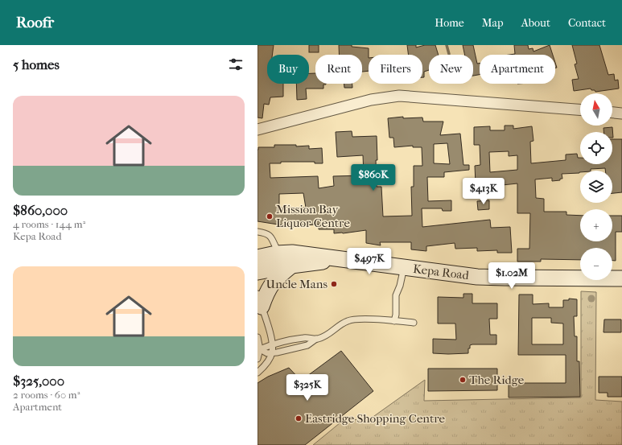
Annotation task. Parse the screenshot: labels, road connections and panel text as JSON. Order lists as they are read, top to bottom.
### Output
{
  "streets": {
    "main road": ["Kepa Road"]
  },
  "places": [
    "Mission Bay Liquor Centre",
    "Uncle Mans",
    "The Ridge",
    "Eastridge Shopping Centre"
  ],
  "north": "top",
  "page": {
    "header": "Roofr",
    "nav": [
      "Home",
      "Map",
      "About",
      "Contact"
    ],
    "heading": "5 homes",
    "chip": [
      "Buy",
      "Rent",
      "Filters",
      "New",
      "Apartment"
    ],
    "list": [
      {
        "name": "$860,000",
        "note": "4 rooms · 144 m² · Kepa Road"
      },
      {
        "name": "$325,000",
        "note": "2 rooms · 60 m² · Apartment"
      }
    ],
    "map_buttons": ["+", "−"],
    "price": [
      "$860K",
      "$413K",
      "$497K",
      "$1.02M",
      "$325K"
    ]
  }
}
